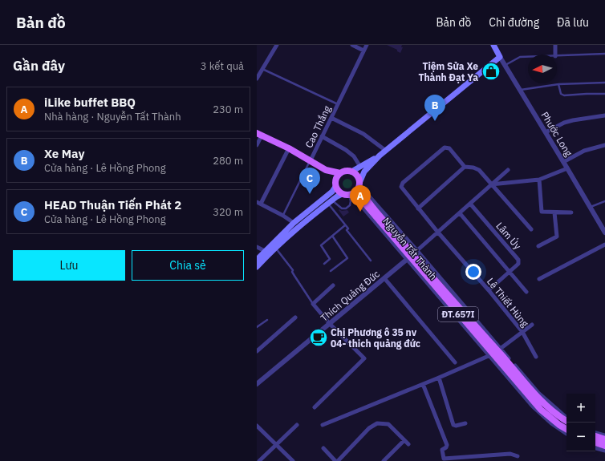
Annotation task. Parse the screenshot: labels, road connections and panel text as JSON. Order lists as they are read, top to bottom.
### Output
{
  "streets": {
    "main road": ["Phước Long", "Nguyễn Tất Thành", "ĐT.657I"],
    "street": [
      "Cao Thắng",
      "Lâm Úy",
      "Thích Quảng Đức",
      "Lê Thiết Hùng"
    ]
  },
  "crossings": [
    ["Lâm Úy", "Lê Thiết Hùng"],
    ["Nguyễn Tất Thành", "Thích Quảng Đức"]
  ],
  "places": {
    "shop": ["Tiệm Sửa Xe Thành Đạt Ya"],
    "cafe": ["Chị Phương ô 35 nv 04- thich quảng đức"]
  },
  "north": "left",
  "page": {
    "header": "Bản đồ",
    "nav": ["Bản đồ", "Chỉ đường", "Đã lưu"],
    "heading": ["Gần đây", "3 kết quả"],
    "list": [
      {
        "mark": "A",
        "name": "iLike buffet BBQ",
        "note": "Nhà hàng · Nguyễn Tất Thành",
        "value": "230 m"
      },
      {
        "mark": "B",
        "name": "Xe May",
        "note": "Cửa hàng · Lê Hồng Phong",
        "value": "280 m"
      },
      {
        "mark": "C",
        "name": "HEAD Thuận Tiến Phát 2",
        "note": "Cửa hàng · Lê Hồng Phong",
        "value": "320 m"
      }
    ],
    "pins": ["B", "C", "A"],
    "buttons": ["Lưu", "Chia sẻ"],
    "map_buttons": ["+", "−"]
  }
}
